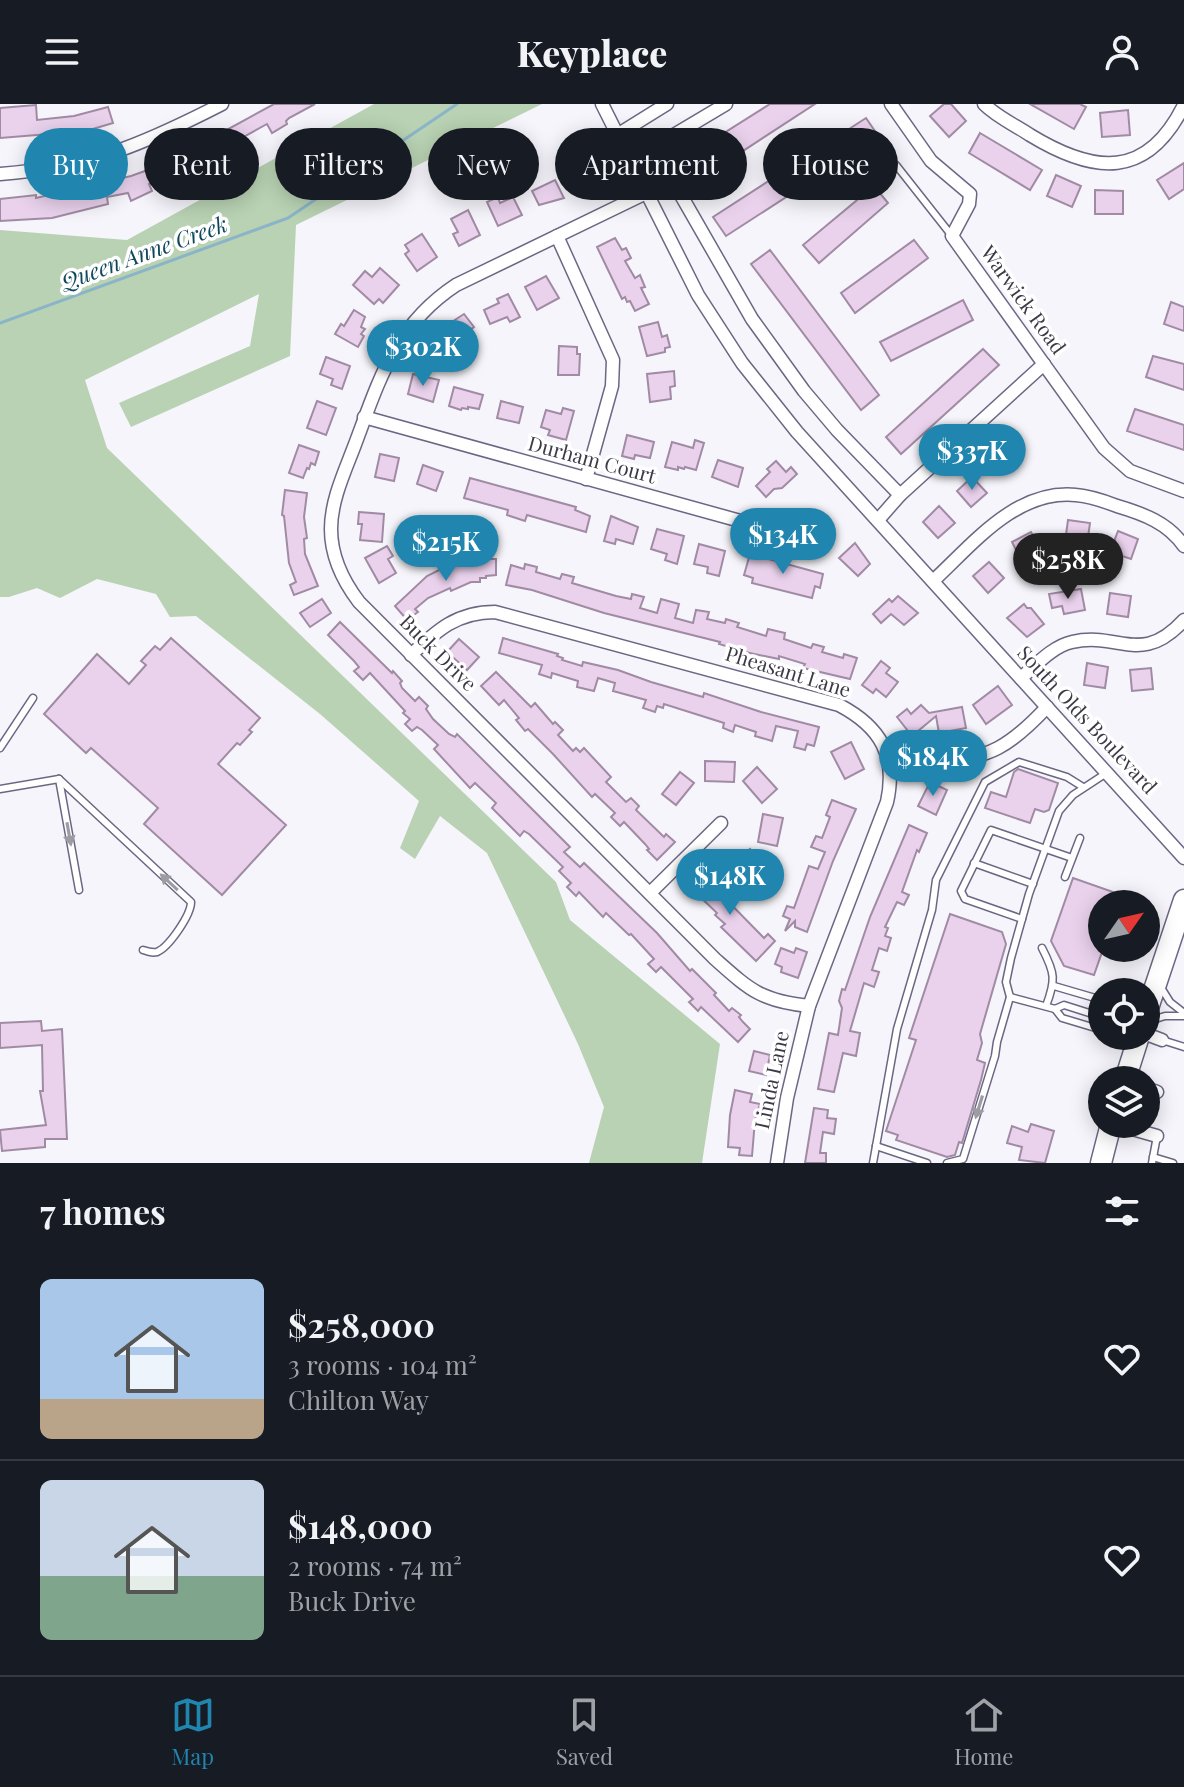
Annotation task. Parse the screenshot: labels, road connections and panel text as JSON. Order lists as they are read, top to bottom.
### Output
{
  "streets": {
    "street": [
      "Warwick Road",
      "Durham Court",
      "Buck Drive",
      "Pheasant Lane",
      "South Olds Boulevard",
      "Linda Lane"
    ]
  },
  "crossings": [
    ["Durham Court", "Buck Drive"],
    ["Buck Drive", "Pheasant Lane"],
    ["Buck Drive", "Linda Lane"]
  ],
  "water": ["Queen Anne Creek"],
  "north": "top right",
  "page": {
    "header": "Keyplace",
    "chip": [
      "Buy",
      "Rent",
      "Filters",
      "New",
      "Apartment",
      "House"
    ],
    "price": [
      "$302K",
      "$337K",
      "$134K",
      "$215K",
      "$258K",
      "$184K",
      "$148K"
    ],
    "heading": "7 homes",
    "list": [
      {
        "name": "$258,000",
        "note": "3 rooms · 104 m² · Chilton Way"
      },
      {
        "name": "$148,000",
        "note": "2 rooms · 74 m² · Buck Drive"
      }
    ],
    "tabs": ["Map", "Saved", "Home"]
  }
}
